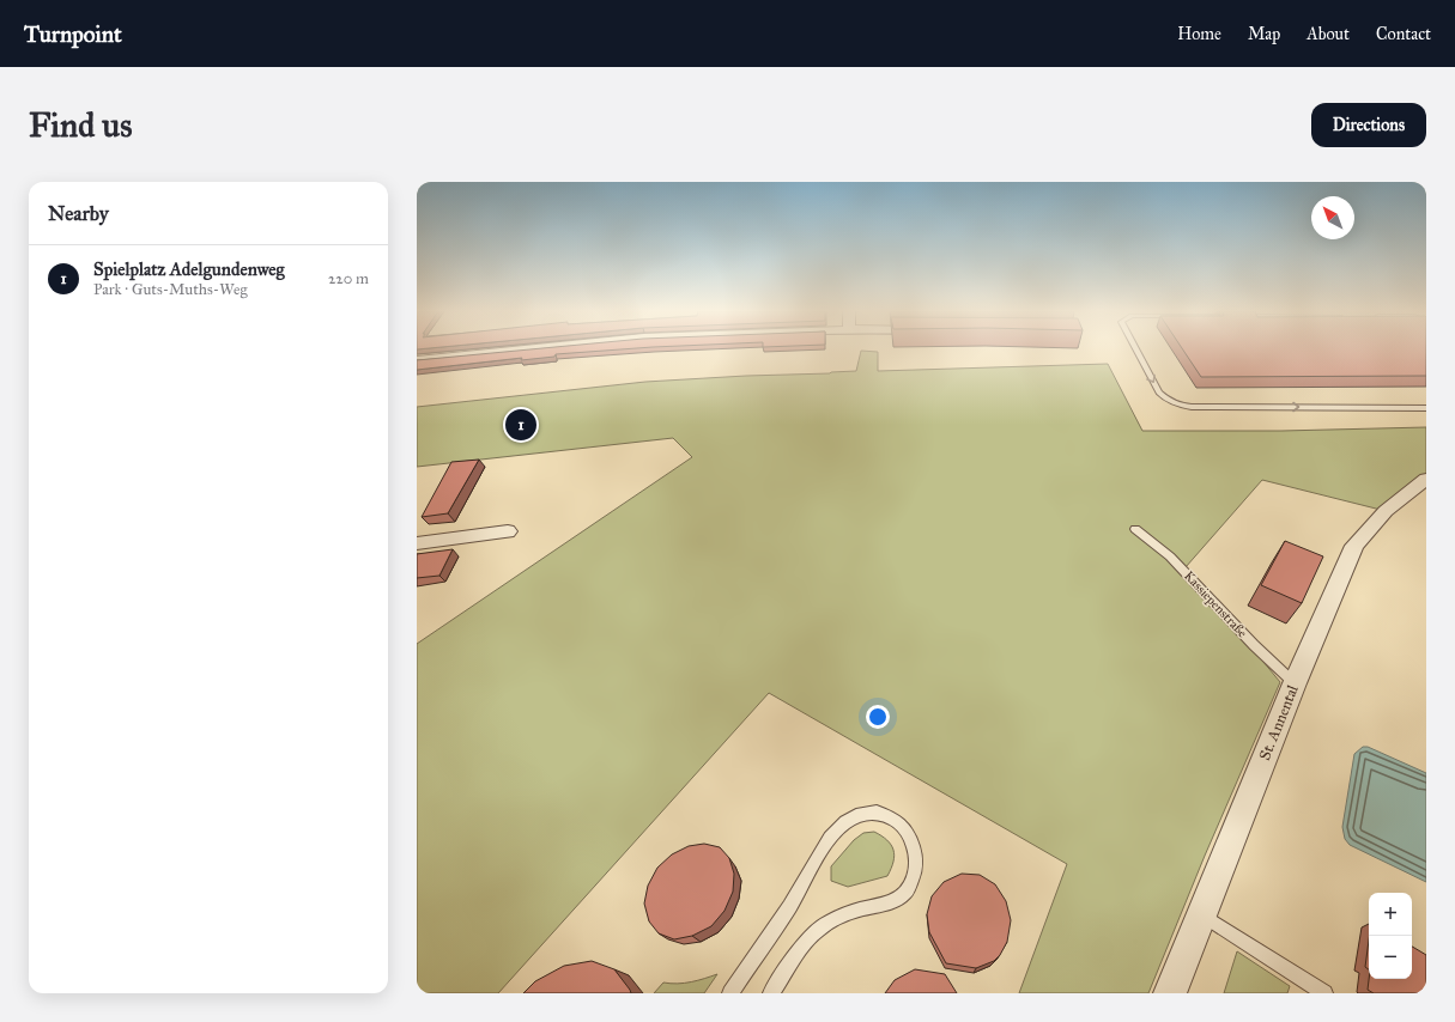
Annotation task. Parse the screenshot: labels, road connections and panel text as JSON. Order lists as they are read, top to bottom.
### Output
{
  "streets": {
    "street": ["St. Annental"],
    "lane": ["Kassiepenstraße"]
  },
  "crossings": [
    ["Kassiepenstraße", "St. Annental"]
  ],
  "north": "top left",
  "page": {
    "header": "Turnpoint",
    "nav": [
      "Home",
      "Map",
      "About",
      "Contact"
    ],
    "buttons": "Directions",
    "title": "Find us",
    "heading": "Nearby",
    "list": [
      {
        "mark": "1",
        "name": "Spielplatz Adelgundenweg",
        "note": "Park · Guts-Muths-Weg",
        "value": "220 m"
      }
    ],
    "pins": "1",
    "map_buttons": ["+", "−"]
  }
}
